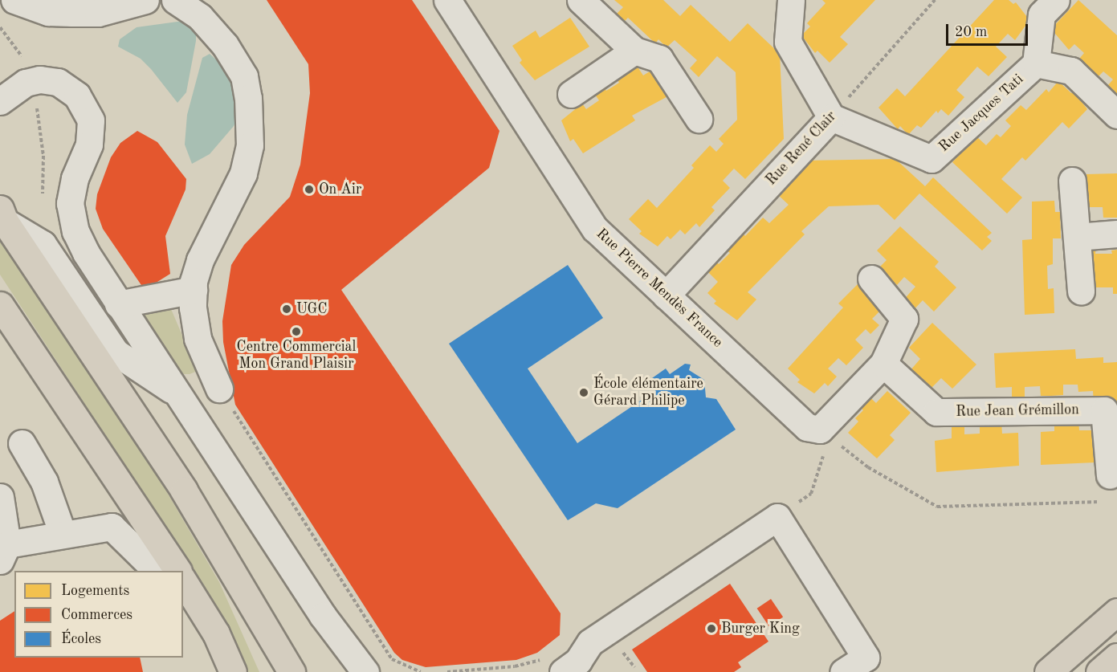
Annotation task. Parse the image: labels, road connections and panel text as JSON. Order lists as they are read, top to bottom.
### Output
{
  "streets": {
    "street": [
      "Rue Jacques Tati",
      "Rue René Clair",
      "Rue Pierre Mendès France",
      "Rue Jean Grémillon"
    ]
  },
  "crossings": [
    ["Rue Jacques Tati", "Rue René Clair"],
    ["Rue René Clair", "Rue Pierre Mendès France"]
  ],
  "places": [
    "On Air",
    "UGC",
    "Centre Commercial Mon Grand Plaisir",
    "École élémentaire Gérard Philipe",
    "Burger King"
  ],
  "legend": ["Logements", "Commerces", "Écoles"],
  "scale_bar": "20 m"
}
